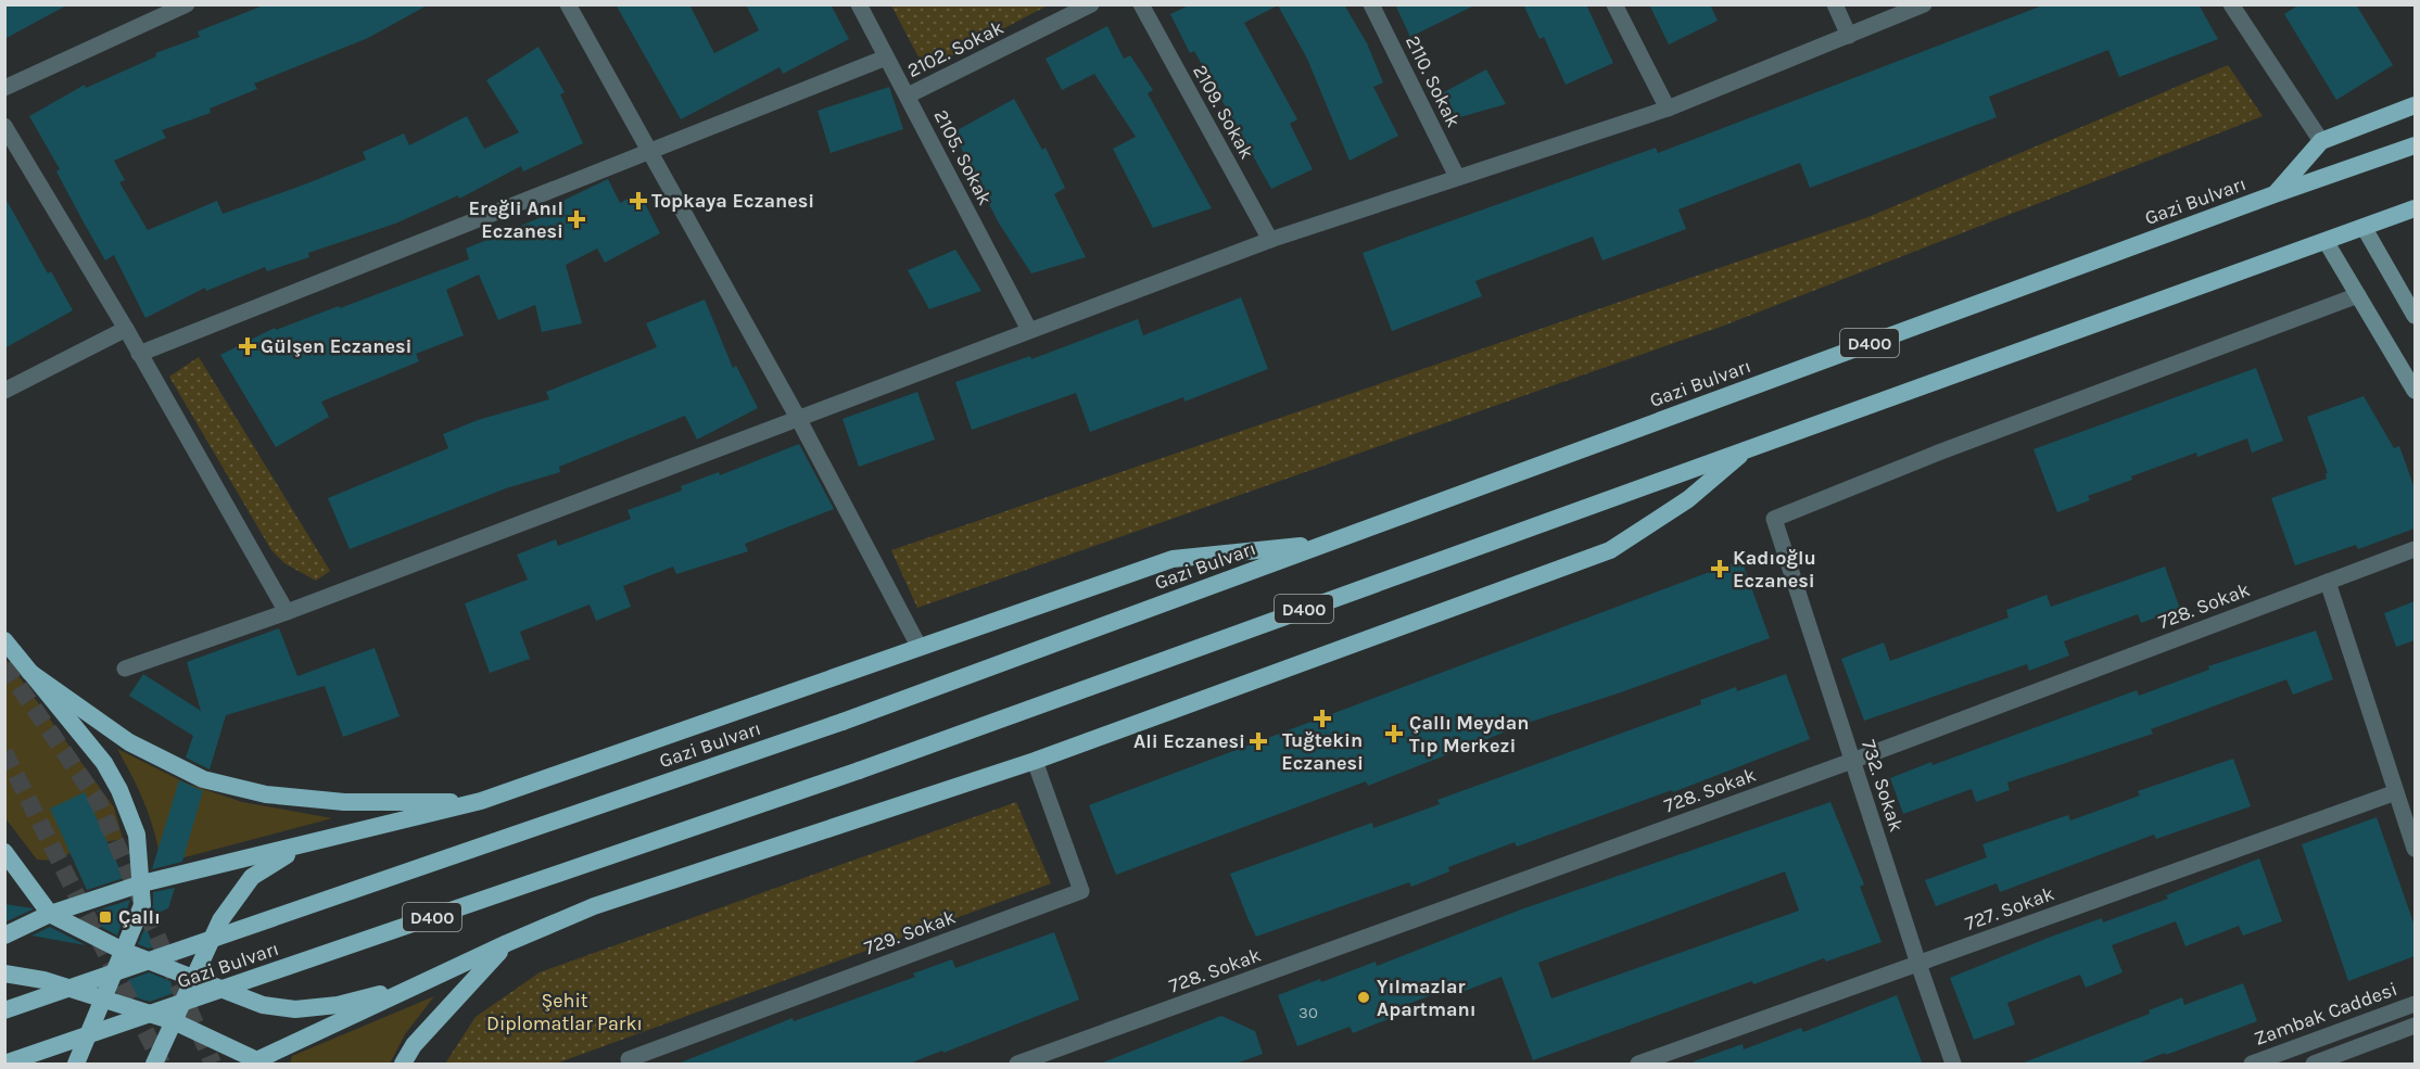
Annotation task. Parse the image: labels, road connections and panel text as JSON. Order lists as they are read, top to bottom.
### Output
{
  "streets": {
    "highway": ["Gazi Bulvarı", "D400"],
    "street": [
      "2102. Sokak",
      "2110. Sokak",
      "2109. Sokak",
      "2105. Sokak",
      "728. Sokak",
      "732. Sokak",
      "727. Sokak",
      "729. Sokak",
      "Zambak Caddesi"
    ]
  },
  "crossings": [
    ["2102. Sokak", "2105. Sokak"],
    ["728. Sokak", "732. Sokak"],
    ["732. Sokak", "727. Sokak"]
  ],
  "parks": ["Şehit Diplomatlar Parkı"],
  "places": {
    "health": [
      "Topkaya Eczanesi",
      "Ereğli Anıl Eczanesi",
      "Gülşen Eczanesi",
      "Kadıoğlu Eczanesi",
      "Tuğtekin Eczanesi",
      "Çallı Meydan Tıp Merkezi",
      "Ali Eczanesi"
    ],
    "transit": ["Çallı"],
    "other": ["Yılmazlar Apartmanı"]
  },
  "house_numbers": ["30"]
}
